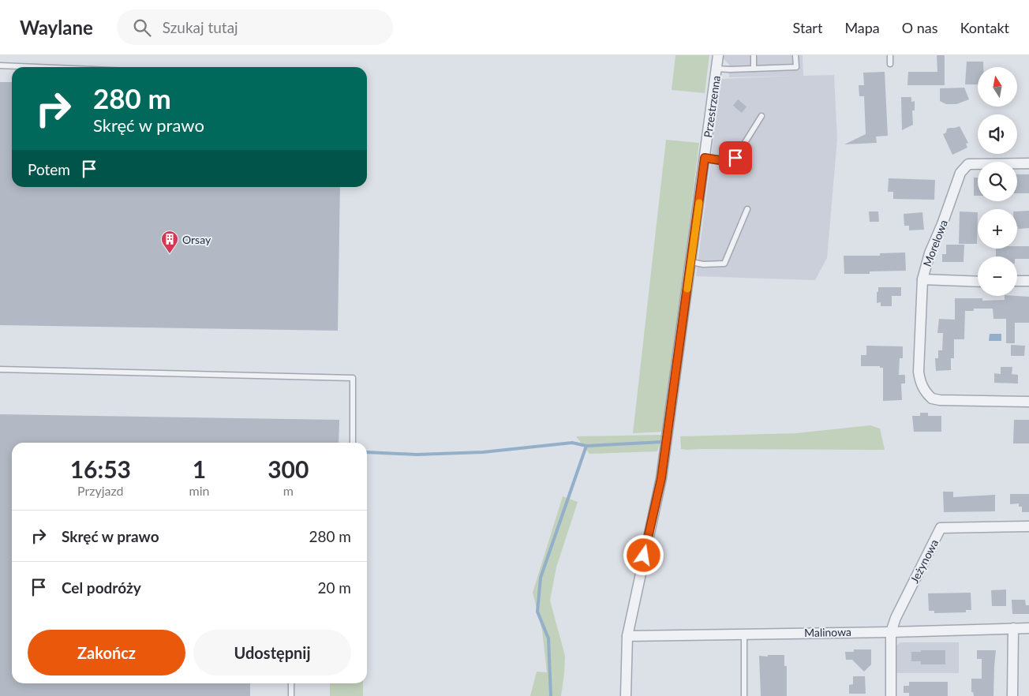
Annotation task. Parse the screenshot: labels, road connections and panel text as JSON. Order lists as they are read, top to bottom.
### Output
{
  "streets": {
    "street": [
      "Przestrzenna",
      "Morelowa",
      "Jeżynowa",
      "Malinowa"
    ]
  },
  "crossings": [
    ["Przestrzenna", "Malinowa"],
    ["Jeżynowa", "Malinowa"]
  ],
  "places": {
    "building": ["Orsay"]
  },
  "north": "top",
  "page": {
    "header": "Waylane",
    "search": "Szukaj tutaj",
    "nav": [
      "Start",
      "Mapa",
      "O nas",
      "Kontakt"
    ],
    "map_buttons": ["+", "−"],
    "turn": ["280 m", "Skręć w prawo"],
    "then": "Potem",
    "eta": [
      "16:53",
      "Przyjazd",
      "1",
      "min",
      "300",
      "m"
    ],
    "list": [
      {
        "name": "Skręć w prawo",
        "value": "280 m"
      },
      {
        "name": "Cel podróży",
        "value": "20 m"
      }
    ],
    "buttons": ["Zakończ", "Udostępnij"]
  }
}
